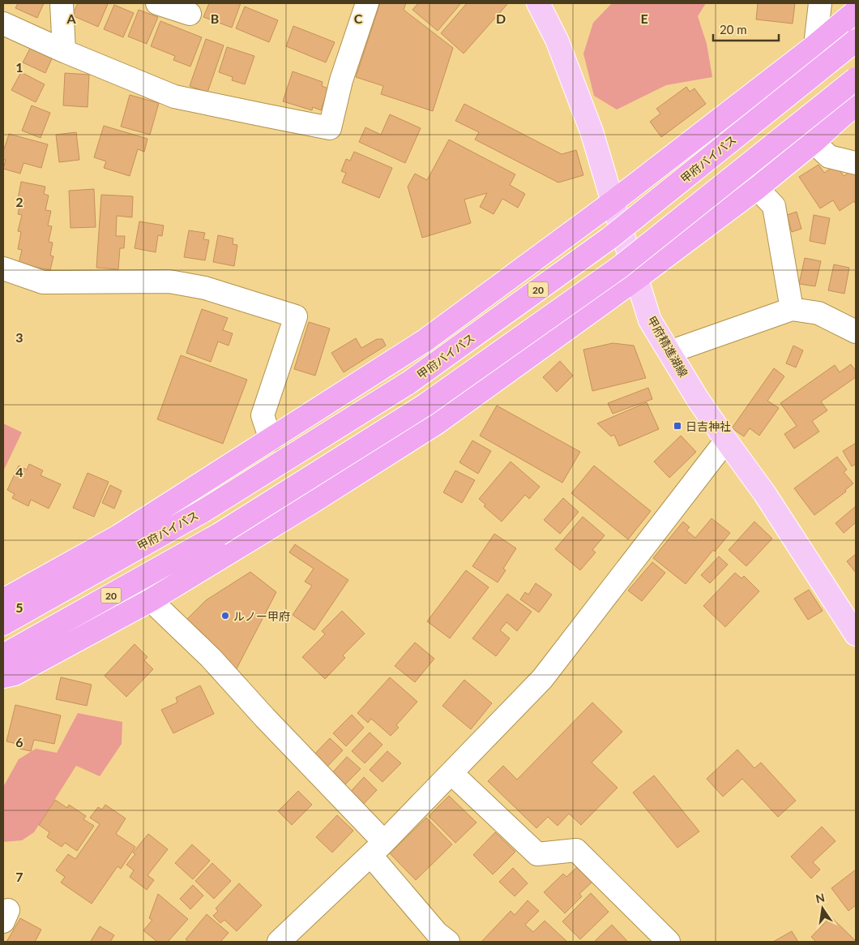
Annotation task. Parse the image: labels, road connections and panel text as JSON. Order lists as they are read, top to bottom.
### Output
{
  "streets": {
    "highway": ["甲府バイパス", "20"],
    "main road": ["甲府精進湖線"]
  },
  "places": {
    "transit": ["日吉神社"],
    "other": ["ルノー甲府"]
  },
  "scale_bar": "20 m",
  "north": "top",
  "grid": {
    "columns": [
      "A",
      "B",
      "C",
      "D",
      "E"
    ],
    "rows": [
      "1",
      "2",
      "3",
      "4",
      "5",
      "6",
      "7"
    ]
  }
}
